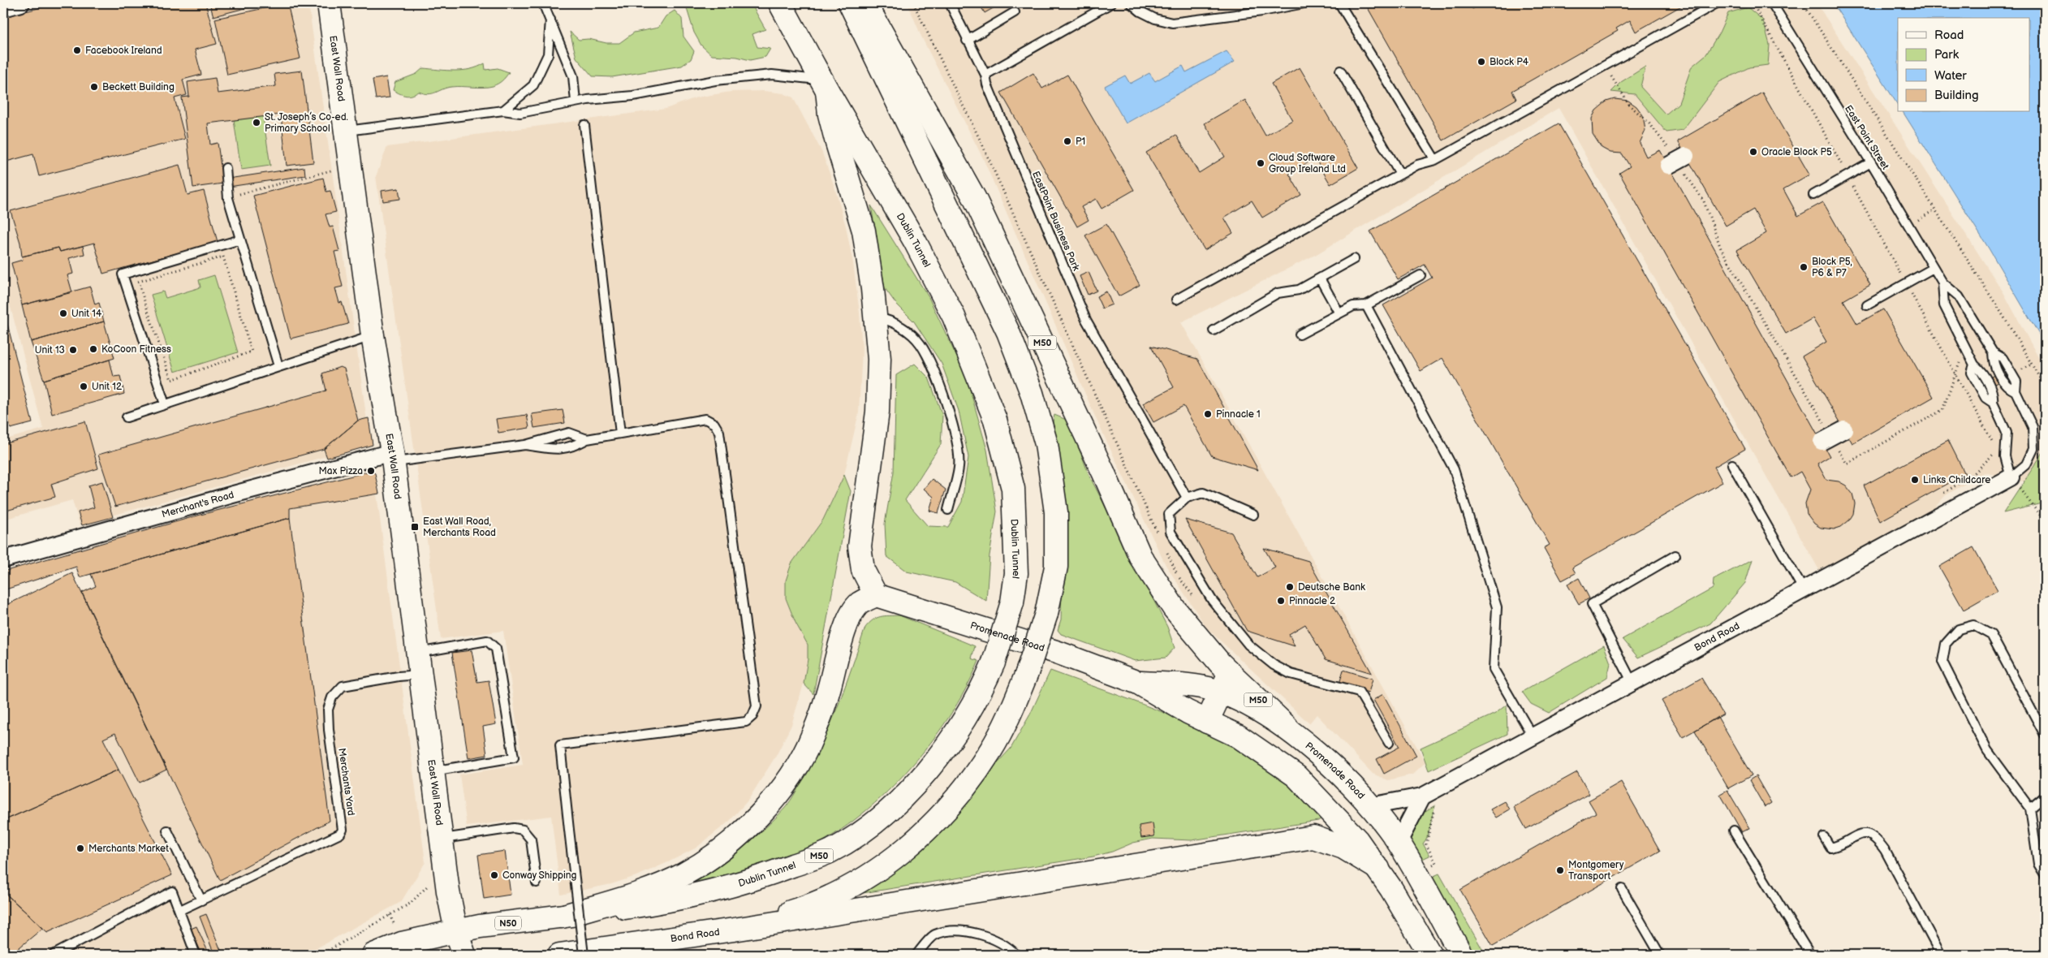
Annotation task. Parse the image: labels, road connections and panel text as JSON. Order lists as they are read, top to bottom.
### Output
{
  "streets": {
    "main road": [
      "East Wall Road",
      "Dublin Tunnel",
      "M50",
      "Promenade Road",
      "Bond Road",
      "N50"
    ],
    "street": ["Merchant's Road"],
    "lane": ["East Point Street", "EastPoint Business Park", "Merchants Yard"]
  },
  "crossings": [
    ["East Wall Road", "Merchant's Road"],
    ["East Wall Road", "Merchants Yard"],
    ["East Wall Road", "N50"],
    ["Dublin Tunnel", "M50"],
    ["Dublin Tunnel", "N50"],
    ["M50", "Promenade Road"],
    ["M50", "Bond Road"],
    ["Promenade Road", "Bond Road"]
  ],
  "places": {
    "other": [
      "Facebook Ireland",
      "Block P4",
      "Beckett Building",
      "St. Joseph’s Co-ed. Primary School",
      "P1",
      "Oracle Block P5",
      "Cloud Software Group Ireland Ltd",
      "Block P5, P6 & P7",
      "Unit 14",
      "KoCoon Fitness",
      "Unit 13",
      "Unit 12",
      "Pinnacle 1",
      "Max Pizza",
      "Links Childcare",
      "Deutsche Bank",
      "Pinnacle 2",
      "Merchants Market",
      "Montgomery Transport",
      "Conway Shipping"
    ],
    "transit": ["East Wall Road, Merchants Road"]
  },
  "legend": [
    "Road",
    "Park",
    "Water",
    "Building"
  ]
}
